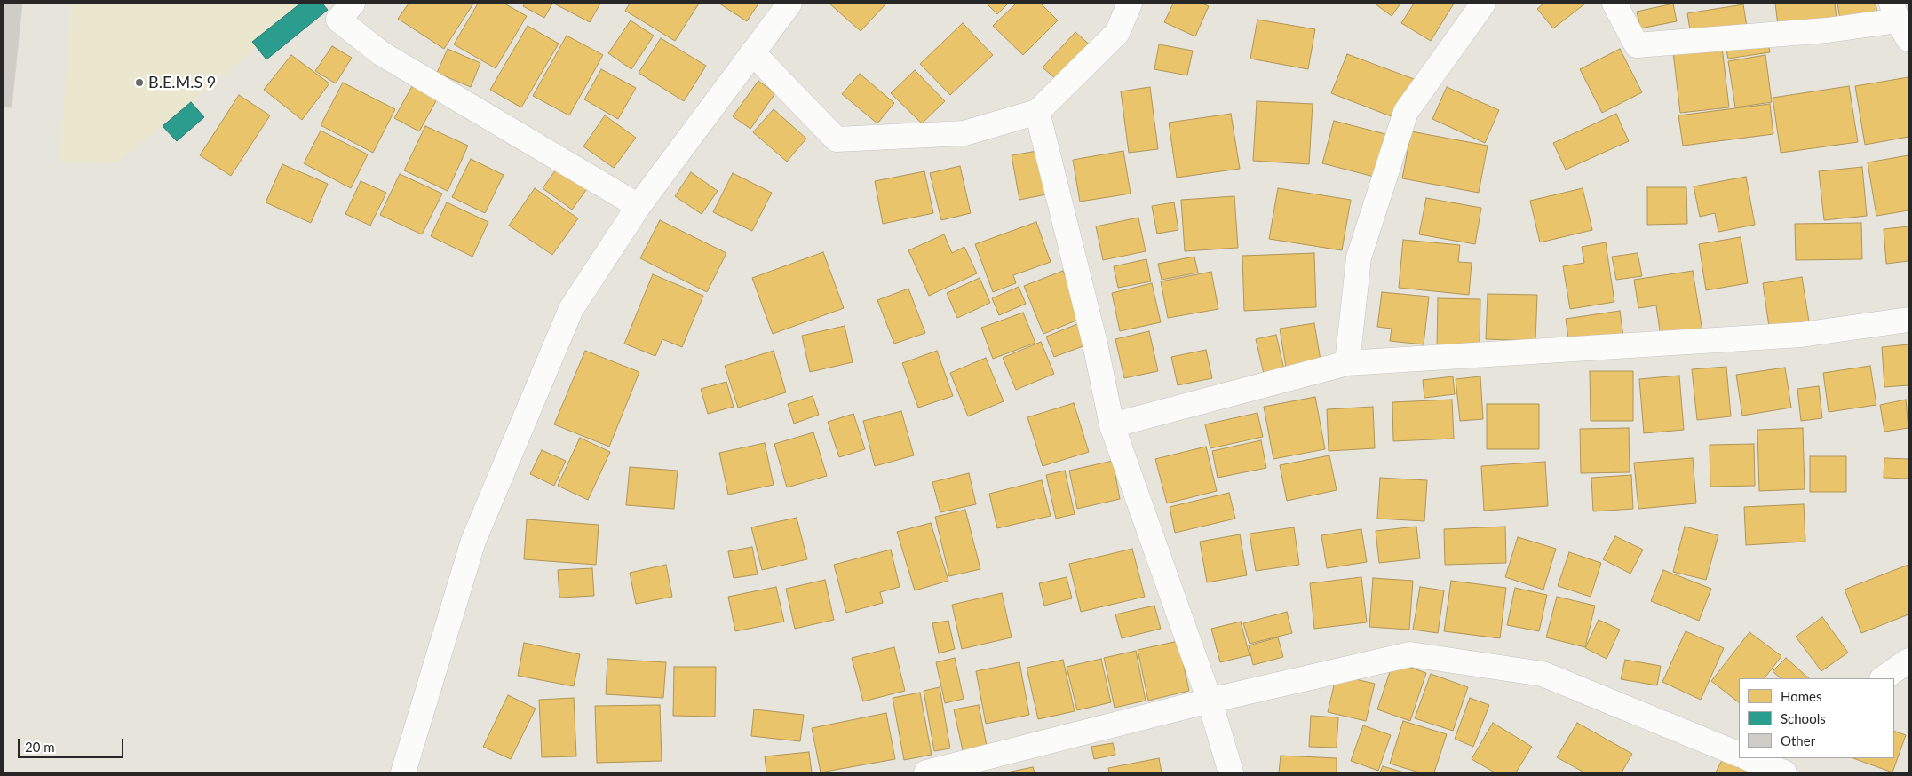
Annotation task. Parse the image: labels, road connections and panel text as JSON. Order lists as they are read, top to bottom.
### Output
{
  "places": ["B.E.M.S 9"],
  "legend": ["Homes", "Schools", "Other"],
  "scale_bar": "20 m"
}
